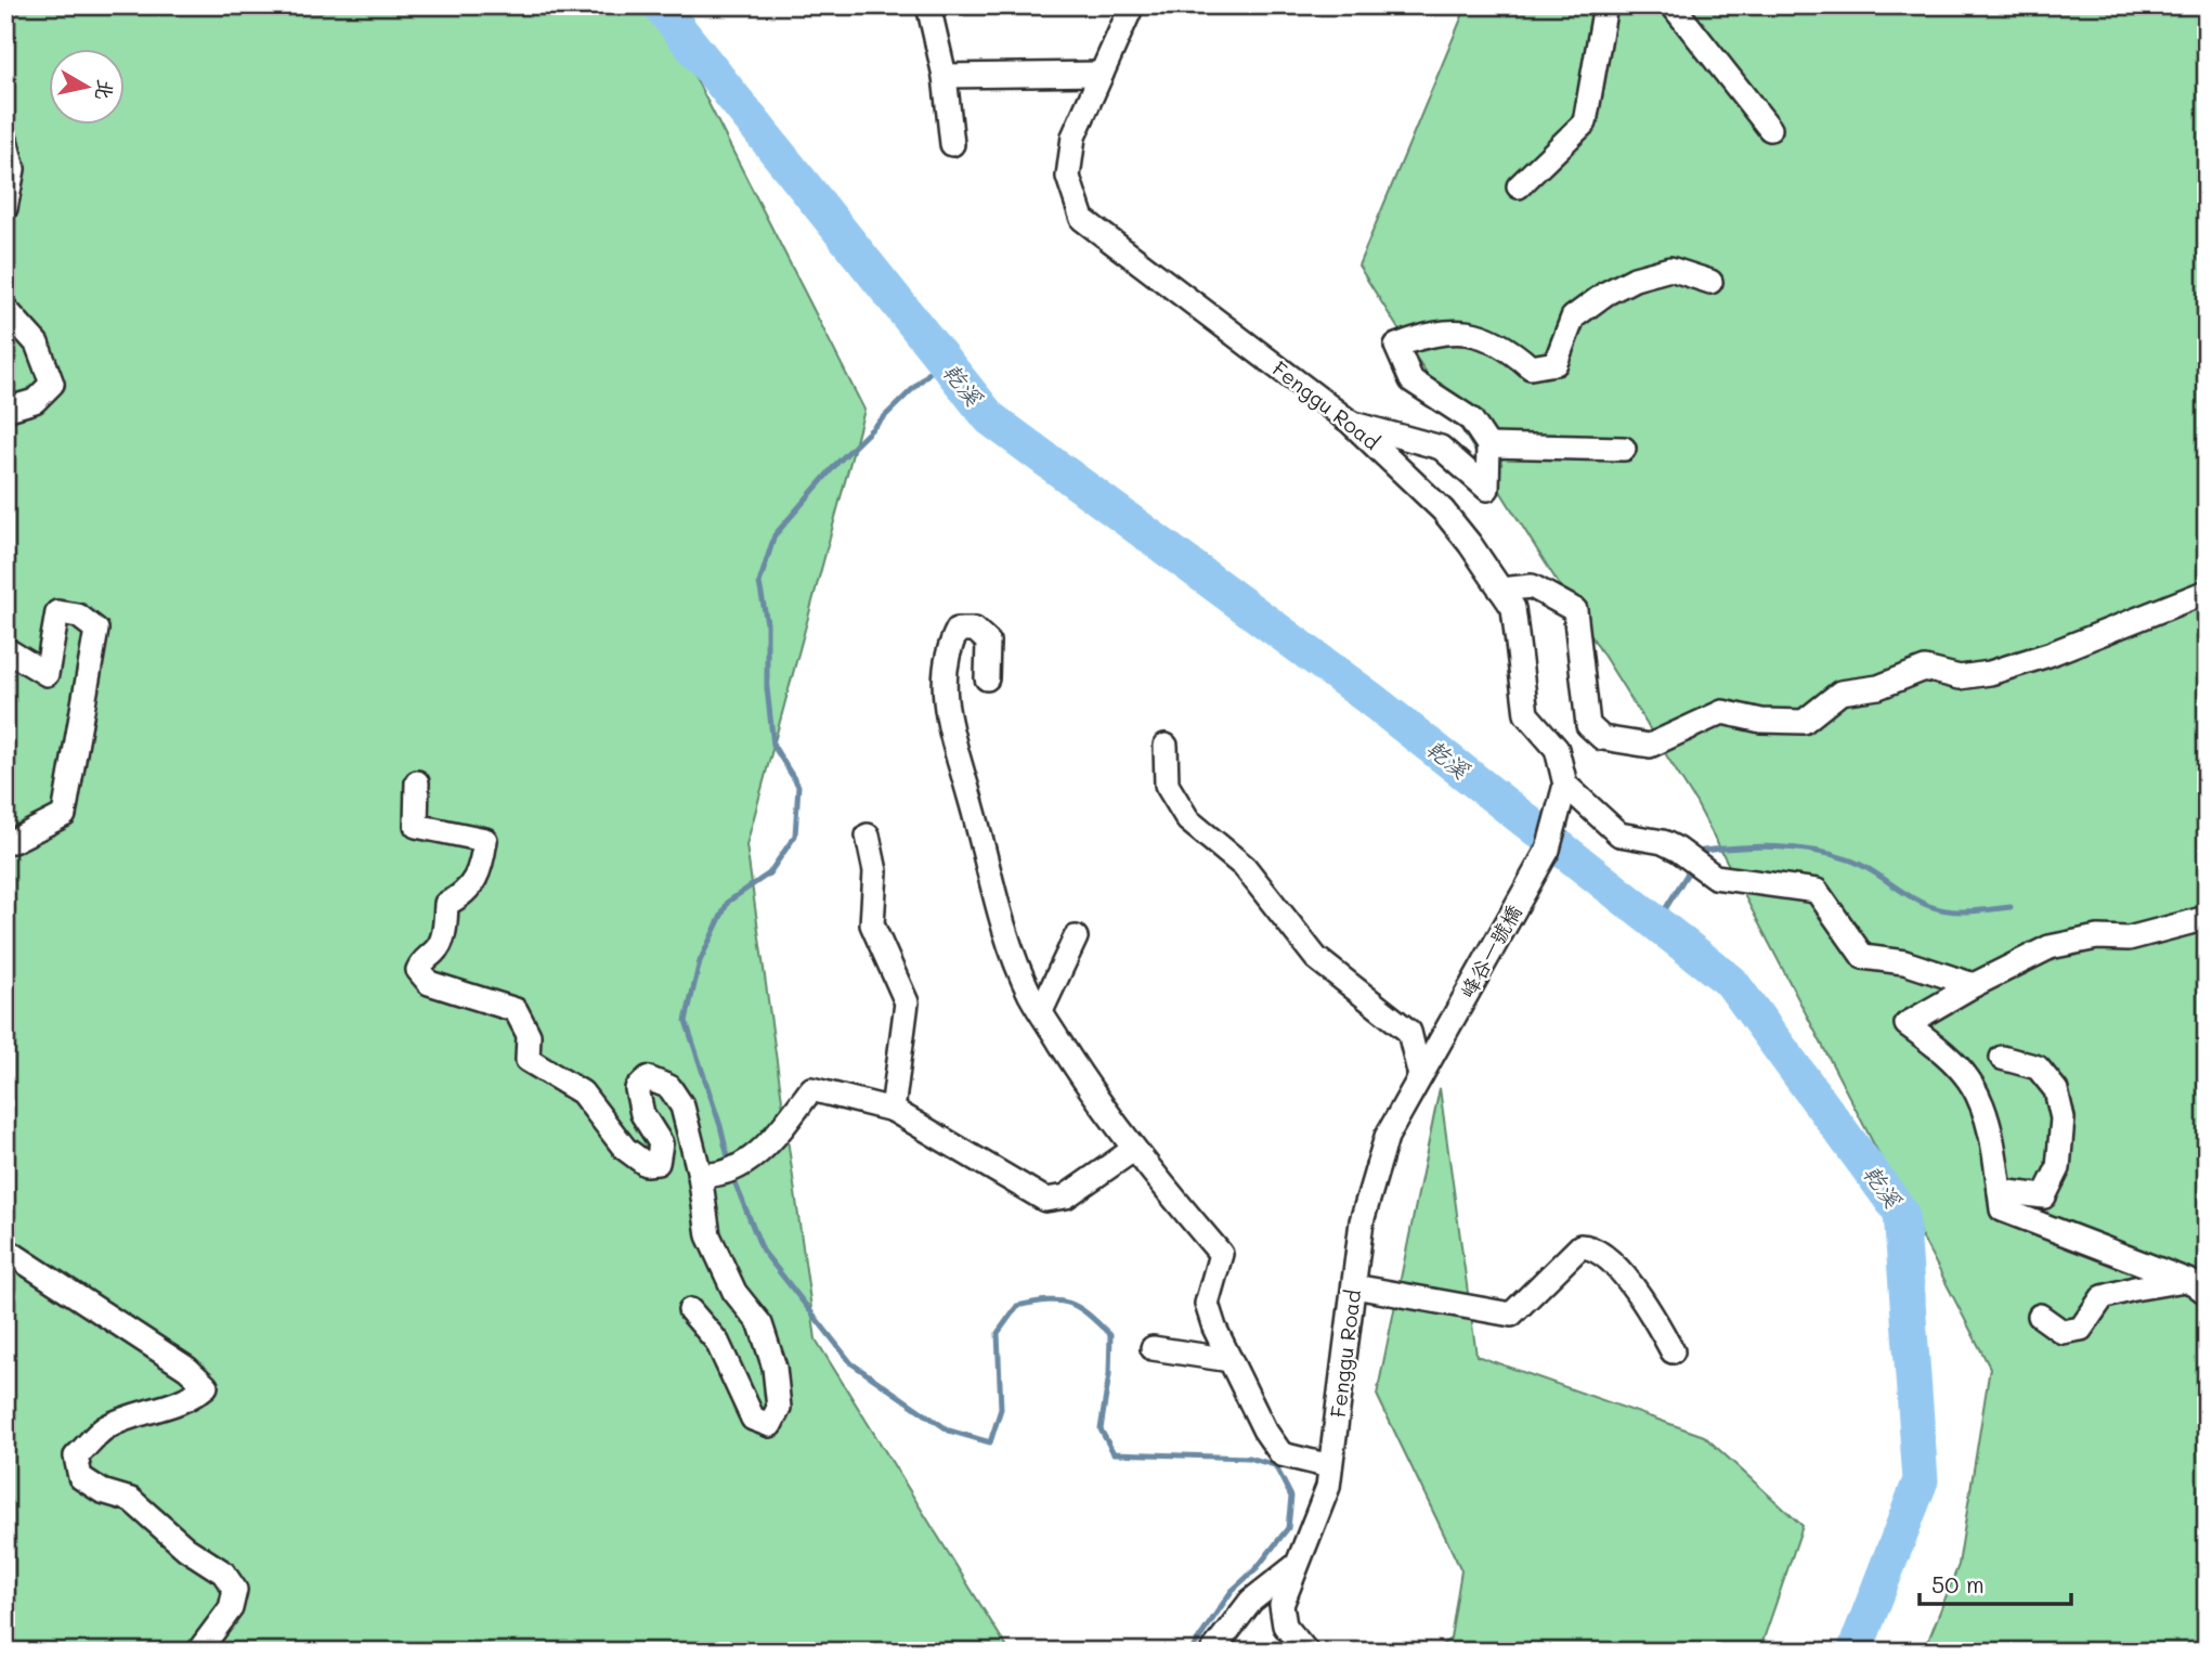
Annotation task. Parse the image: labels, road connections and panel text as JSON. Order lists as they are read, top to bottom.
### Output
{
  "streets": {
    "street": ["Fenggu Road", "峰谷一號橋"]
  },
  "crossings": [
    ["Fenggu Road", "峰谷一號橋"]
  ],
  "water": ["乾溪"],
  "scale_bar": "50 m",
  "north": "right"
}
